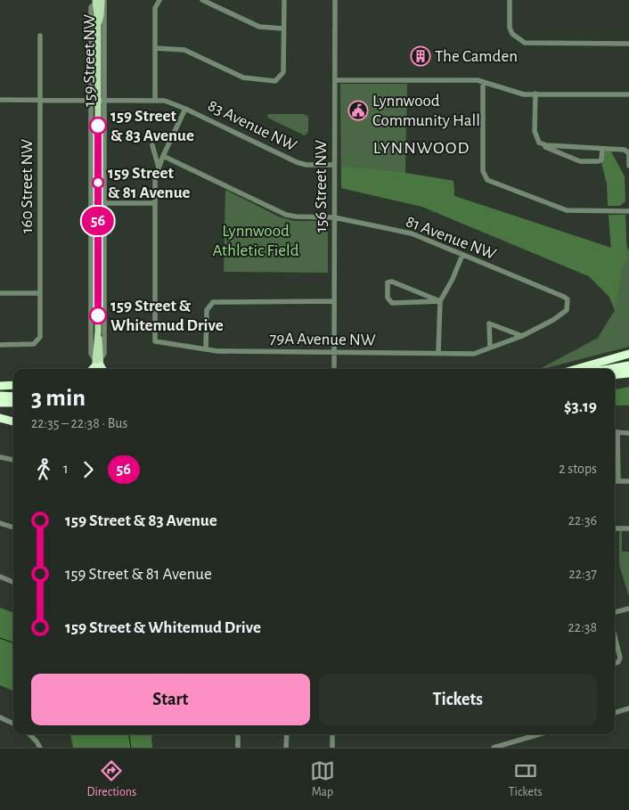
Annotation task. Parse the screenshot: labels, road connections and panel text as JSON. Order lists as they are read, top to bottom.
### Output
{
  "streets": {
    "main road": ["159 Street NW"],
    "street": [
      "83 Avenue NW",
      "160 Street NW",
      "156 Street NW",
      "81 Avenue NW",
      "79A Avenue NW"
    ]
  },
  "crossings": [
    ["159 Street NW", "83 Avenue NW"],
    ["83 Avenue NW", "160 Street NW"],
    ["83 Avenue NW", "156 Street NW"],
    ["156 Street NW", "81 Avenue NW"],
    ["156 Street NW", "79A Avenue NW"],
    ["81 Avenue NW", "79A Avenue NW"]
  ],
  "districts": ["LYNNWOOD"],
  "parks": ["Lynnwood Athletic Field"],
  "places": {
    "building": ["The Camden"],
    "public building": ["Lynnwood Community Hall"],
    "other": ["159 Street & 83 Avenue", "159 Street & 81 Avenue", "159 Street & Whitemud Drive"]
  },
  "lines": ["bus line 56"],
  "page": {
    "on_map": "56",
    "heading": ["3 min", "22:35 – 22:38 · Bus", "$3.19"],
    "legs": ["1", "56", "2 stops"],
    "list": [
      {
        "name": "159 Street & 83 Avenue",
        "value": "22:36"
      },
      {
        "name": "159 Street & 81 Avenue",
        "value": "22:37"
      },
      {
        "name": "159 Street & Whitemud Drive",
        "value": "22:38"
      }
    ],
    "buttons": ["Start", "Tickets"],
    "tabs": ["Directions", "Map", "Tickets"]
  }
}
